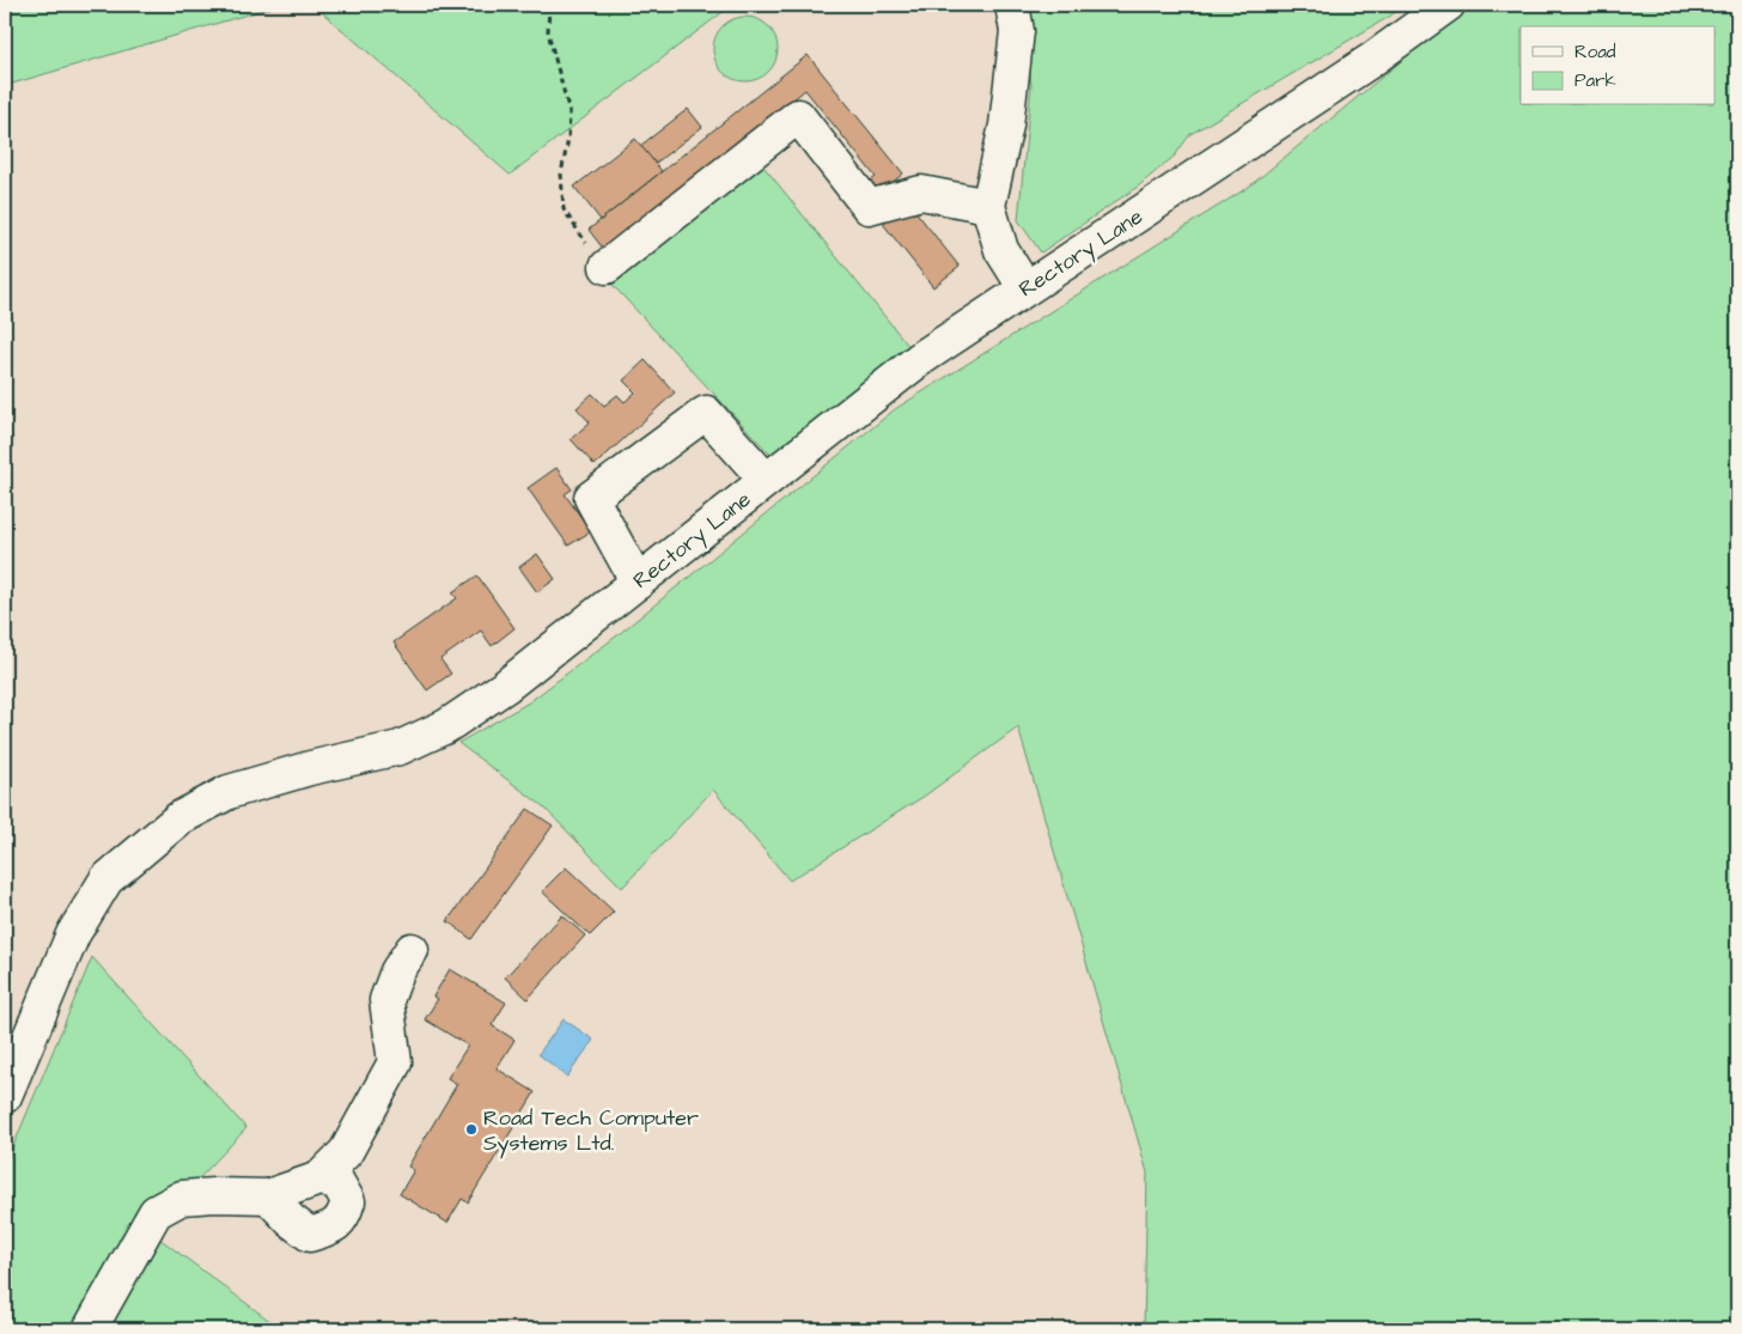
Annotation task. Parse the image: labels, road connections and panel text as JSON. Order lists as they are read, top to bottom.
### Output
{
  "streets": {
    "street": ["Rectory Lane"]
  },
  "places": ["Road Tech Computer Systems Ltd."],
  "legend": ["Road", "Park"]
}
